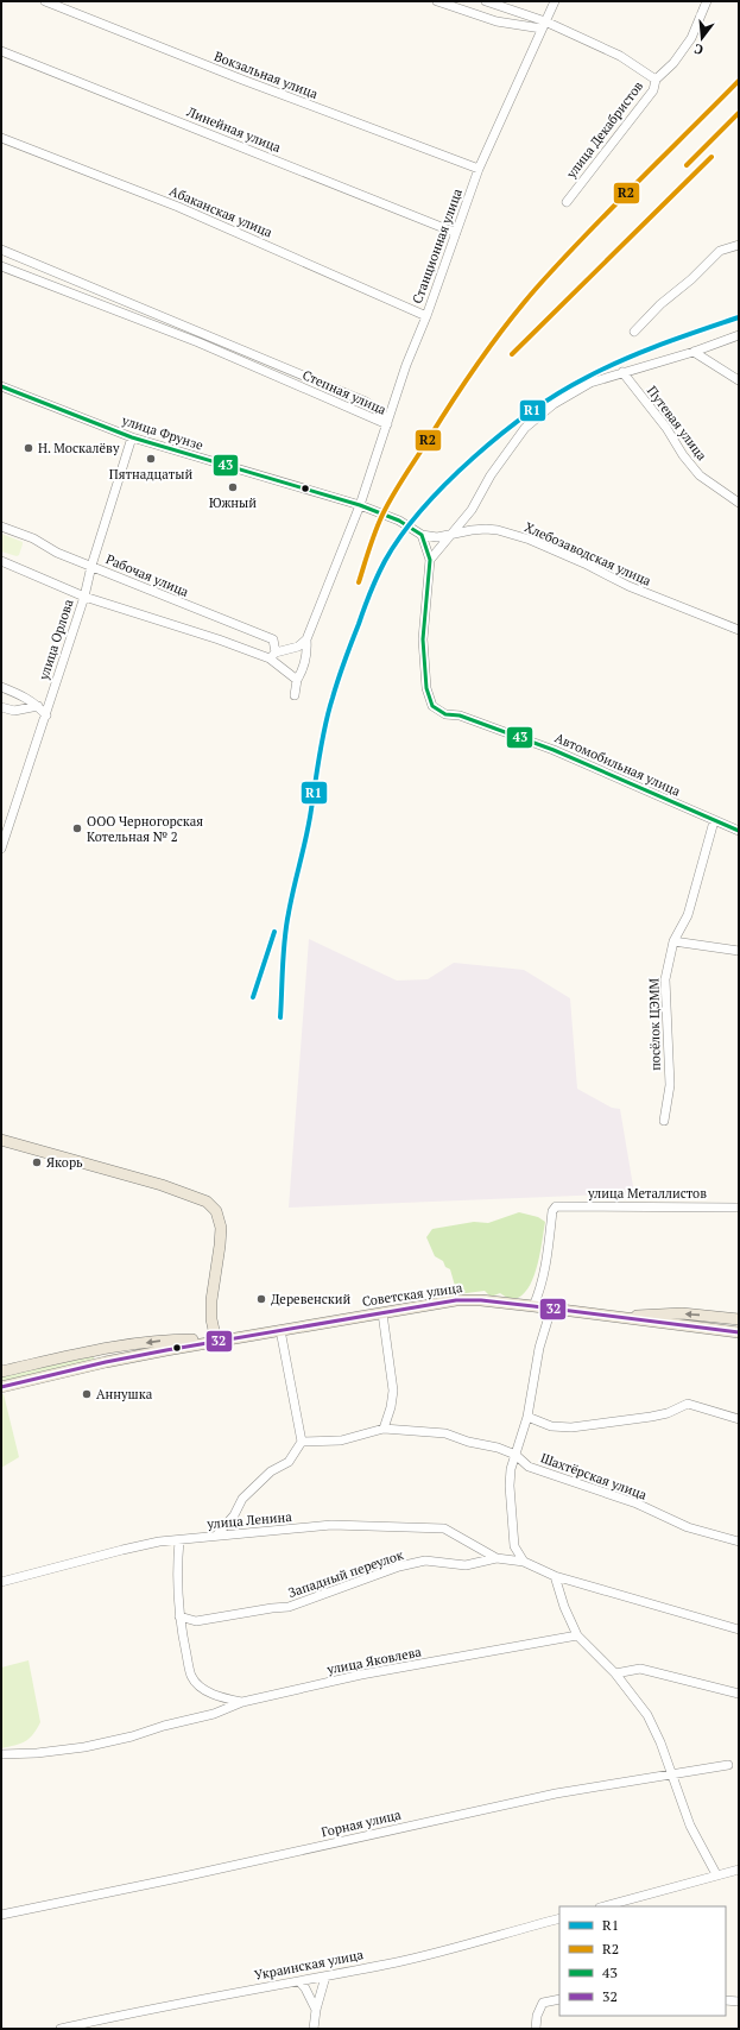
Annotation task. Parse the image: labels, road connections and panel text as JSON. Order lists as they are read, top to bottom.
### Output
{
  "streets": {
    "main road": ["Советская улица"],
    "street": [
      "Вокзальная улица",
      "Линейная улица",
      "улица Декабристов",
      "Абаканская улица",
      "Станционная улица",
      "Степная улица",
      "Путевая улица",
      "улица Фрунзе",
      "Хлебозаводская улица",
      "Рабочая улица",
      "улица Орлова",
      "Автомобильная улица",
      "посёлок ЦЭММ",
      "улица Металлистов",
      "Шахтёрская улица",
      "улица Ленина",
      "Западный переулок",
      "улица Яковлева",
      "Горная улица",
      "Украинская улица"
    ]
  },
  "crossings": [
    ["Вокзальная улица", "Станционная улица"],
    ["Линейная улица", "Станционная улица"],
    ["Абаканская улица", "Станционная улица"],
    ["Станционная улица", "Степная улица"],
    ["Станционная улица", "улица Фрунзе"],
    ["улица Фрунзе", "Хлебозаводская улица"],
    ["улица Фрунзе", "улица Орлова"],
    ["Рабочая улица", "улица Орлова"],
    ["Автомобильная улица", "посёлок ЦЭММ"],
    ["улица Металлистов", "Советская улица"],
    ["улица Ленина", "Западный переулок"]
  ],
  "places": [
    "Н. Москалёву",
    "Пятнадцатый",
    "Южный",
    "ООО Черногорская Котельная № 2",
    "Якорь",
    "Деревенский",
    "Аннушка"
  ],
  "lines": [
    "transit line R2",
    "transit line R1",
    "transit line 43",
    "transit line 32"
  ],
  "legend": [
    "R1",
    "R2",
    "43",
    "32"
  ],
  "north": "bottom"
}
